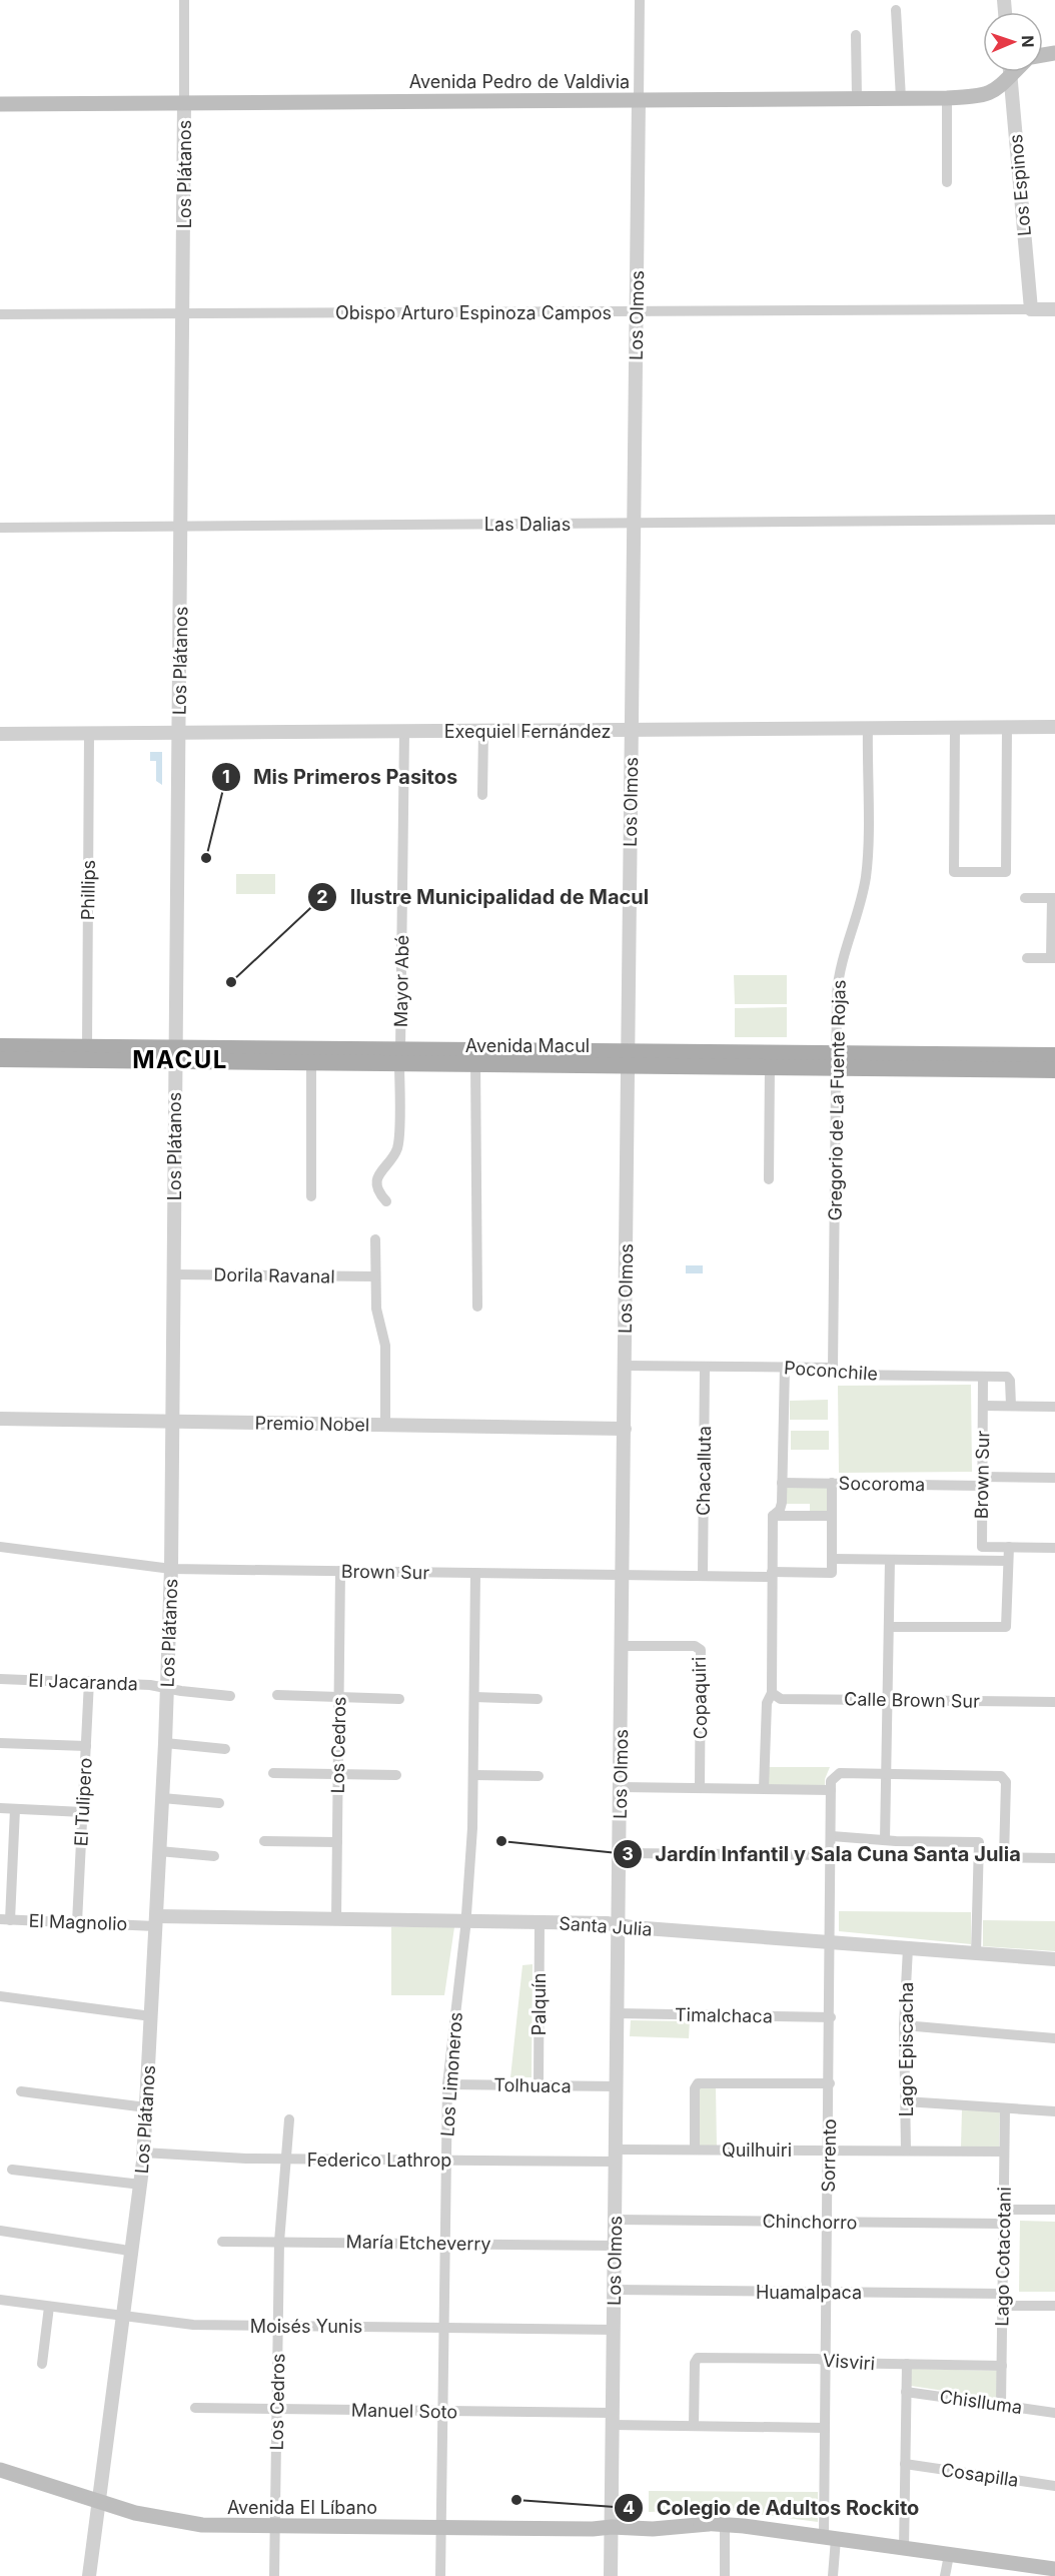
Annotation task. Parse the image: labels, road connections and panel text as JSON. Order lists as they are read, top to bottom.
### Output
{
  "streets": {
    "main road": ["Avenida Pedro de Valdivia", "Avenida Macul", "Avenida El Líbano"],
    "street": [
      "Los Plátanos",
      "Los Espinos",
      "Obispo Arturo Espinoza Campos",
      "Los Olmos",
      "Las Dalias",
      "Exequiel Fernández",
      "Phillips",
      "Mayor Abé",
      "Gregorio de La Fuente Rojas",
      "Dorila Ravanal",
      "Poconchile",
      "Premio Nobel",
      "Chacalluta",
      "Brown Sur",
      "Socoroma",
      "El Jacaranda",
      "Copaquiri",
      "Calle Brown Sur",
      "Los Cedros",
      "El Tulipero",
      "El Magnolio",
      "Santa Julia",
      "Palquín",
      "Timalchaca",
      "Lago Episcacha",
      "Los Limoneros",
      "Tolhuaca",
      "Quilhuiri",
      "Sorrento",
      "Federico Lathrop",
      "Chinchorro",
      "María Etcheverry",
      "Lago Cotacotani",
      "Huamalpaca",
      "Moisés Yunis",
      "Visviri",
      "Chislluma",
      "Manuel Soto",
      "Cosapilla"
    ]
  },
  "crossings": [
    ["Avenida Pedro de Valdivia", "Los Plátanos"],
    ["Avenida Pedro de Valdivia", "Los Espinos"],
    ["Avenida Pedro de Valdivia", "Los Olmos"],
    ["Los Plátanos", "Obispo Arturo Espinoza Campos"],
    ["Los Plátanos", "Las Dalias"],
    ["Los Plátanos", "Exequiel Fernández"],
    ["Los Plátanos", "Avenida Macul"],
    ["Los Plátanos", "Dorila Ravanal"],
    ["Los Plátanos", "Premio Nobel"],
    ["Los Plátanos", "Brown Sur"],
    ["Los Plátanos", "El Jacaranda"],
    ["Los Plátanos", "El Magnolio"],
    ["Los Plátanos", "Santa Julia"],
    ["Los Plátanos", "Federico Lathrop"],
    ["Los Plátanos", "Moisés Yunis"],
    ["Los Plátanos", "Avenida El Líbano"],
    ["Los Espinos", "Obispo Arturo Espinoza Campos"],
    ["Obispo Arturo Espinoza Campos", "Los Olmos"],
    ["Los Olmos", "Las Dalias"],
    ["Los Olmos", "Exequiel Fernández"],
    ["Los Olmos", "Avenida Macul"],
    ["Los Olmos", "Poconchile"],
    ["Los Olmos", "Premio Nobel"],
    ["Los Olmos", "Brown Sur"],
    ["Los Olmos", "Copaquiri"],
    ["Los Olmos", "Santa Julia"],
    ["Los Olmos", "Timalchaca"],
    ["Los Olmos", "Tolhuaca"],
    ["Los Olmos", "Quilhuiri"],
    ["Los Olmos", "Federico Lathrop"],
    ["Los Olmos", "Chinchorro"],
    ["Los Olmos", "María Etcheverry"],
    ["Los Olmos", "Huamalpaca"],
    ["Los Olmos", "Moisés Yunis"],
    ["Los Olmos", "Manuel Soto"],
    ["Los Olmos", "Avenida El Líbano"],
    ["Exequiel Fernández", "Phillips"],
    ["Exequiel Fernández", "Mayor Abé"],
    ["Exequiel Fernández", "Gregorio de La Fuente Rojas"],
    ["Phillips", "Avenida Macul"],
    ["Mayor Abé", "Avenida Macul"],
    ["Avenida Macul", "Gregorio de La Fuente Rojas"],
    ["Gregorio de La Fuente Rojas", "Poconchile"],
    ["Poconchile", "Chacalluta"],
    ["Poconchile", "Brown Sur"],
    ["Chacalluta", "Brown Sur"],
    ["Brown Sur", "Socoroma"],
    ["Brown Sur", "Los Cedros"],
    ["Brown Sur", "Los Limoneros"],
    ["El Jacaranda", "El Tulipero"],
    ["Los Cedros", "Santa Julia"],
    ["Los Cedros", "Federico Lathrop"],
    ["Los Cedros", "María Etcheverry"],
    ["Los Cedros", "Moisés Yunis"],
    ["Los Cedros", "Manuel Soto"],
    ["Los Cedros", "Avenida El Líbano"],
    ["El Tulipero", "El Magnolio"],
    ["El Magnolio", "Santa Julia"],
    ["Santa Julia", "Palquín"],
    ["Santa Julia", "Lago Episcacha"],
    ["Santa Julia", "Los Limoneros"],
    ["Santa Julia", "Sorrento"],
    ["Palquín", "Tolhuaca"],
    ["Timalchaca", "Sorrento"],
    ["Lago Episcacha", "Quilhuiri"],
    ["Los Limoneros", "Tolhuaca"],
    ["Los Limoneros", "Federico Lathrop"],
    ["Los Limoneros", "María Etcheverry"],
    ["Los Limoneros", "Moisés Yunis"],
    ["Los Limoneros", "Manuel Soto"],
    ["Los Limoneros", "Avenida El Líbano"],
    ["Quilhuiri", "Sorrento"],
    ["Quilhuiri", "Federico Lathrop"],
    ["Quilhuiri", "Lago Cotacotani"],
    ["Sorrento", "Chinchorro"],
    ["Sorrento", "Huamalpaca"],
    ["Sorrento", "Visviri"],
    ["Sorrento", "Avenida El Líbano"],
    ["Chinchorro", "Lago Cotacotani"],
    ["Lago Cotacotani", "Huamalpaca"],
    ["Lago Cotacotani", "Visviri"],
    ["Lago Cotacotani", "Chislluma"]
  ],
  "districts": ["MACUL"],
  "places": [
    "Mis Primeros Pasitos",
    "Ilustre Municipalidad de Macul",
    "Jardín Infantil y Sala Cuna Santa Julia",
    "Colegio de Adultos Rockito"
  ],
  "north": "right"
}
